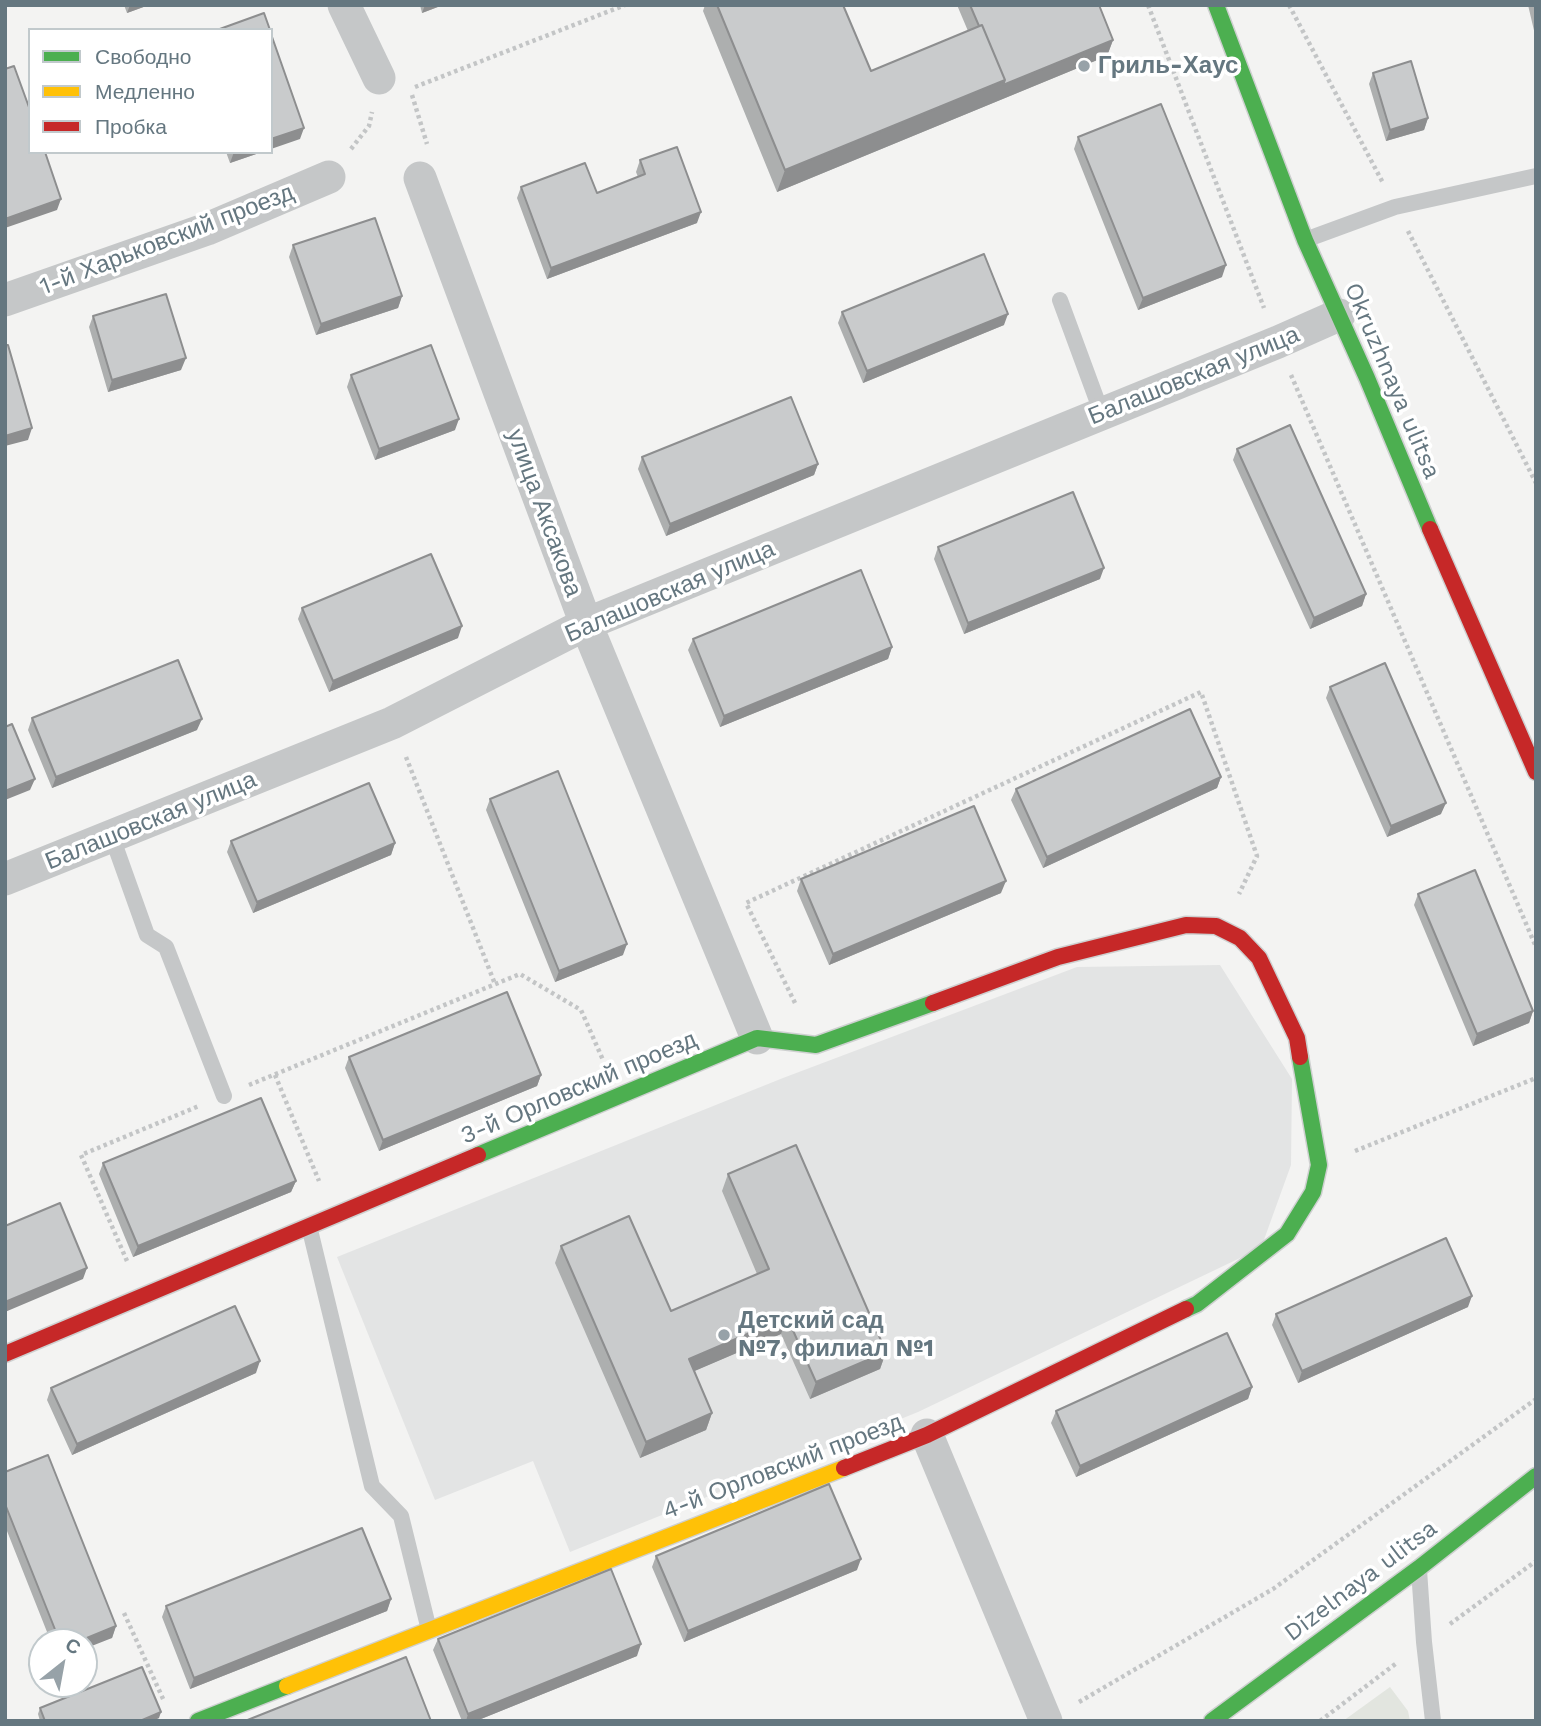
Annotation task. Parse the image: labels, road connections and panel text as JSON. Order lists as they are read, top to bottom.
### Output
{
  "streets": {
    "street": [
      "1-й Харьковский проезд",
      "Балашовская улица",
      "Okruzhnaya ulitsa",
      "улица Аксакова",
      "3-й Орловский проезд",
      "4-й Орловский проезд",
      "Dizelnaya ulitsa"
    ]
  },
  "crossings": [
    ["Балашовская улица", "Okruzhnaya ulitsa"],
    ["Балашовская улица", "улица Аксакова"],
    ["улица Аксакова", "3-й Орловский проезд"]
  ],
  "places": ["Гриль-Хаус", "Детский сад №7, филиал №1"],
  "legend": ["Свободно", "Медленно", "Пробка"],
  "north": "top right"
}
